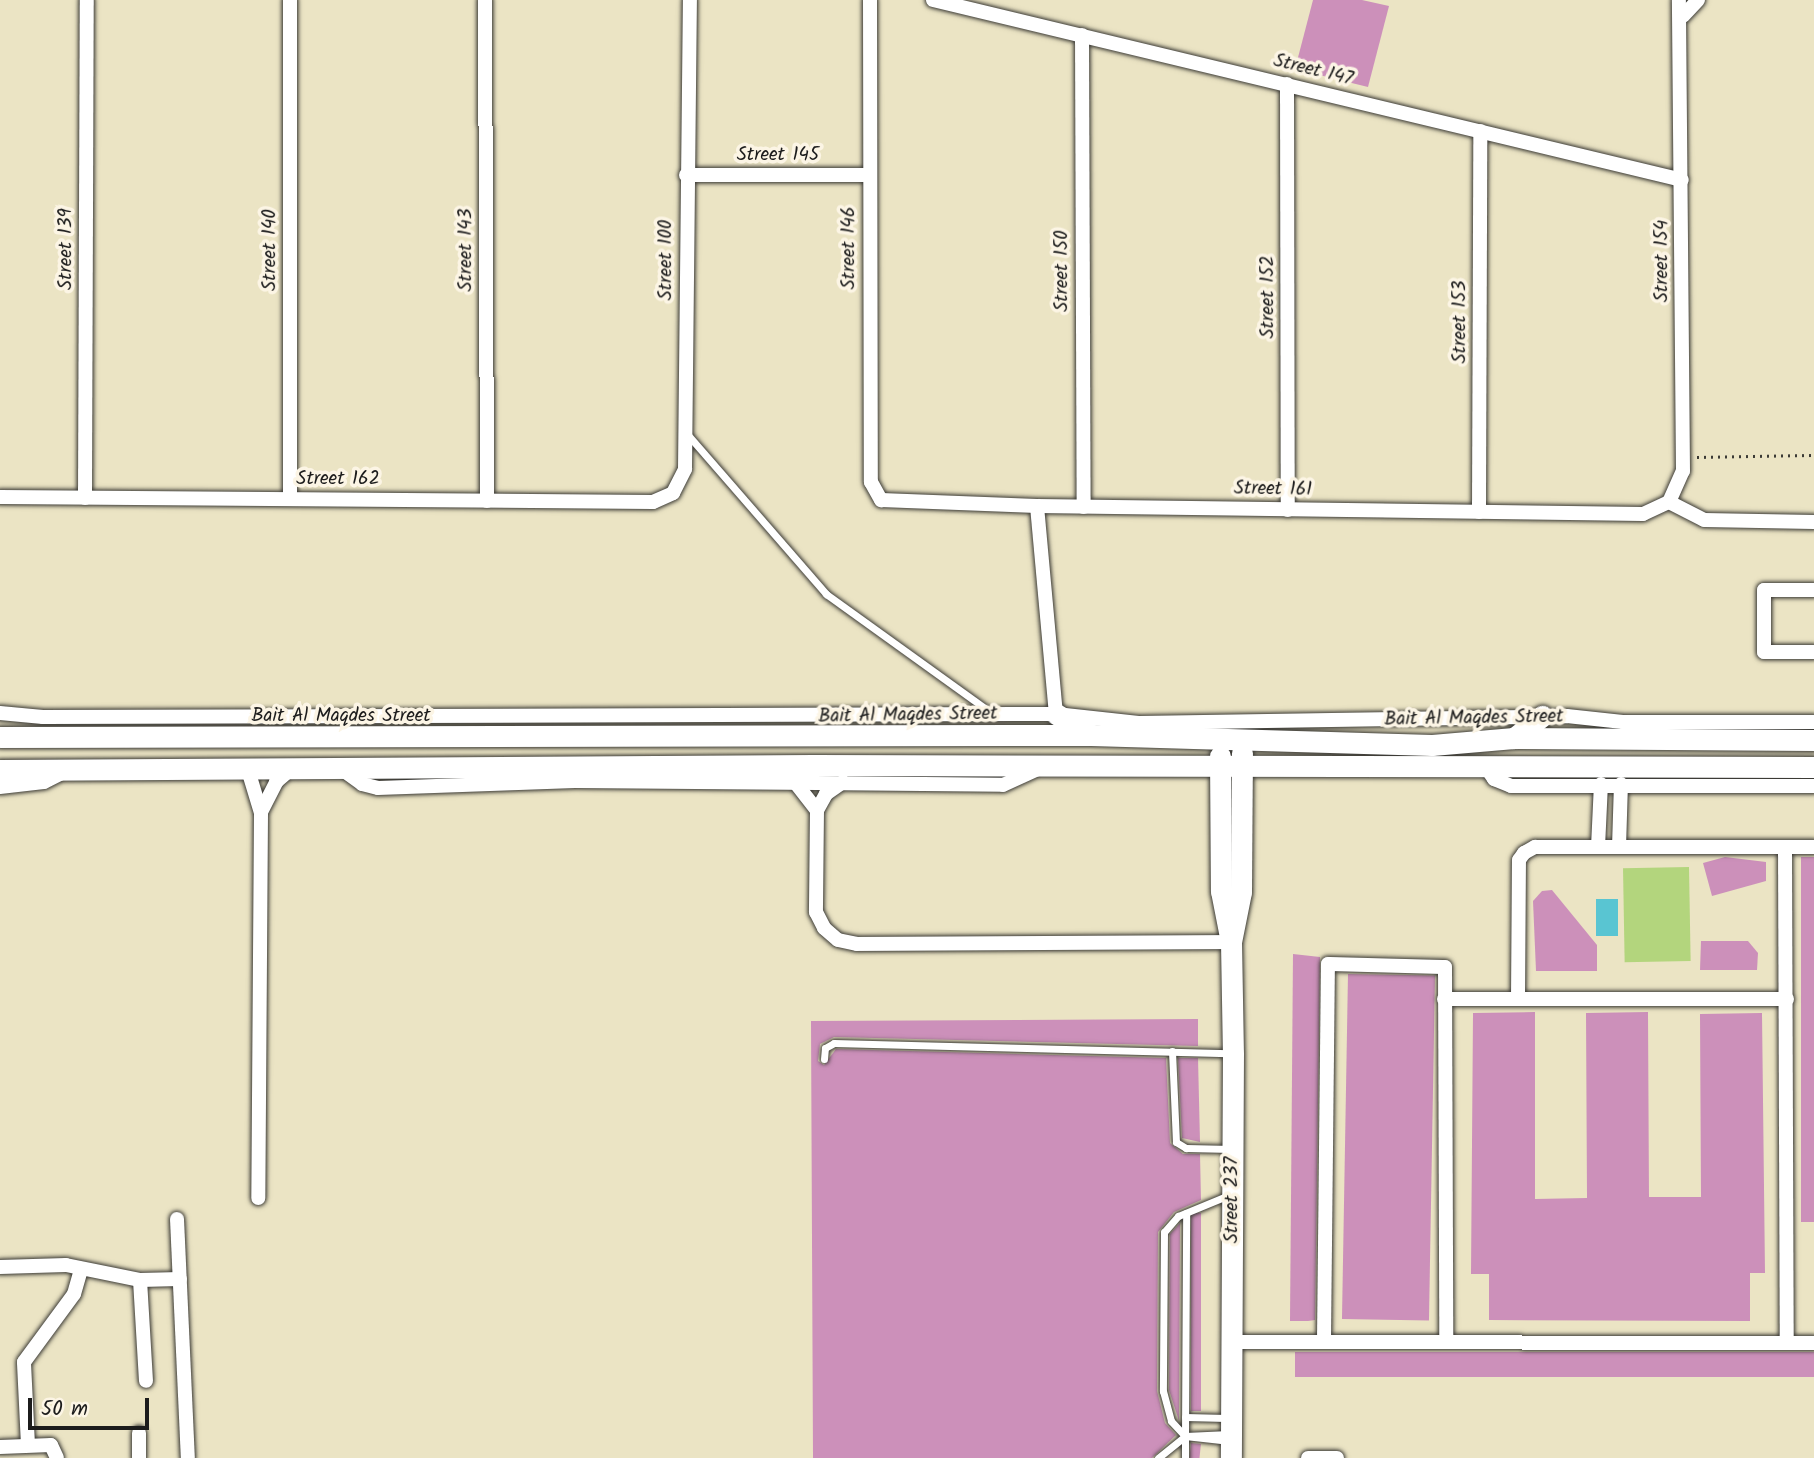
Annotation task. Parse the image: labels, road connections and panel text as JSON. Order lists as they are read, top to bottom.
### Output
{
  "streets": {
    "street": [
      "Street 147",
      "Street 145",
      "Street 146",
      "Street 139",
      "Street 140",
      "Street 143",
      "Street 100",
      "Street 154",
      "Street 150",
      "Street 152",
      "Street 153",
      "Street 162",
      "Street 161",
      "Bait Al Maqdes Street",
      "Street 237"
    ]
  },
  "crossings": [
    ["Street 147", "Street 154"],
    ["Street 147", "Street 150"],
    ["Street 147", "Street 152"],
    ["Street 147", "Street 153"],
    ["Street 145", "Street 146"],
    ["Street 145", "Street 100"],
    ["Street 146", "Street 161"],
    ["Street 139", "Street 162"],
    ["Street 140", "Street 162"],
    ["Street 143", "Street 162"],
    ["Street 100", "Street 162"],
    ["Street 154", "Street 161"],
    ["Street 150", "Street 161"],
    ["Street 152", "Street 161"],
    ["Street 153", "Street 161"],
    ["Bait Al Maqdes Street", "Street 237"]
  ],
  "scale_bar": "50 m"
}
